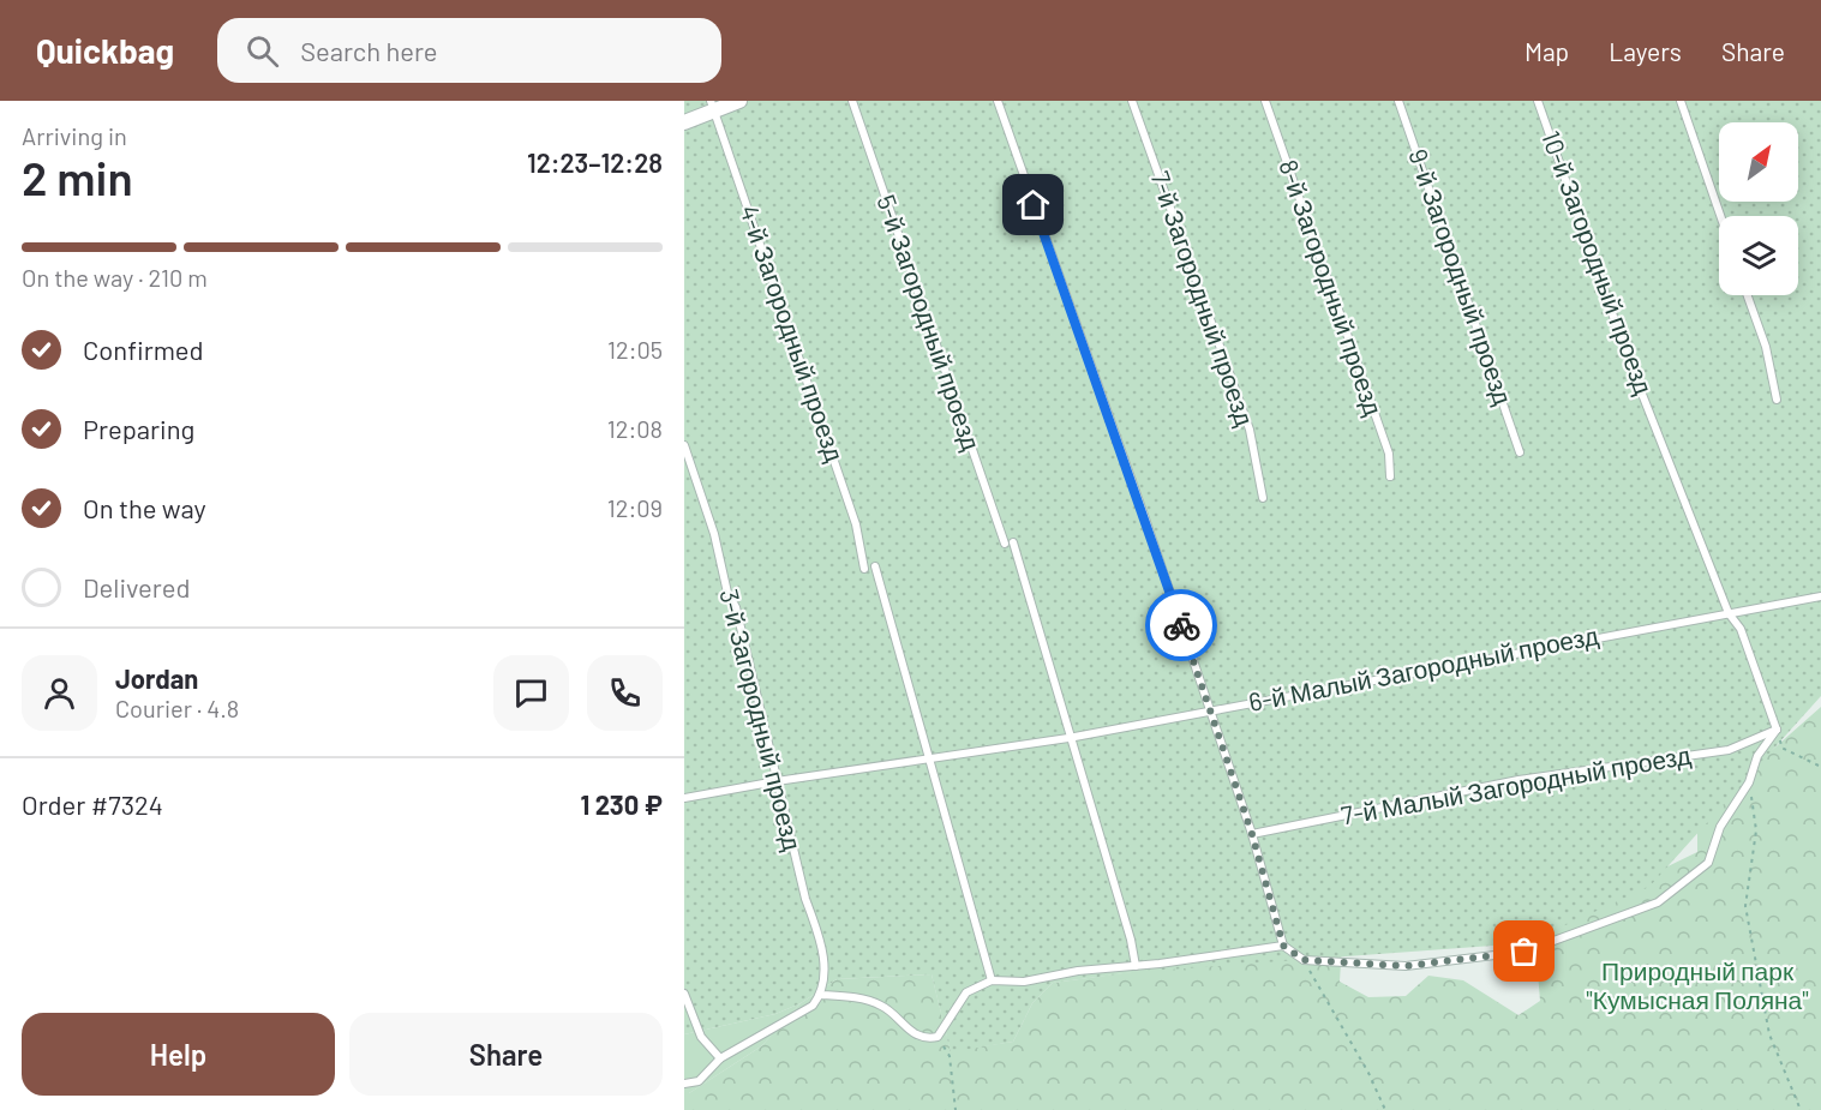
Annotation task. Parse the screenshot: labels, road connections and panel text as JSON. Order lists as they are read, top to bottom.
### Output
{
  "streets": {
    "lane": [
      "10-й Загородный проезд",
      "9-й Загородный проезд",
      "8-й Загородный проезд",
      "7-й Загородный проезд",
      "5-й Загородный проезд",
      "4-й Загородный проезд",
      "6-й Малый Загородный проезд",
      "3-й Загородный проезд",
      "7-й Малый Загородный проезд"
    ]
  },
  "crossings": [
    ["10-й Загородный проезд", "6-й Малый Загородный проезд"],
    ["10-й Загородный проезд", "7-й Малый Загородный проезд"],
    ["5-й Загородный проезд", "6-й Малый Загородный проезд"],
    ["6-й Малый Загородный проезд", "3-й Загородный проезд"]
  ],
  "parks": ["Природный парк \"Кумысная Поляна\""],
  "north": "top right",
  "page": {
    "header": "Quickbag",
    "search": "Search here",
    "nav": ["Map", "Layers", "Share"],
    "heading": ["2 min", "Arriving in", "12:23–12:28"],
    "panel": [
      "Jordan",
      "Courier · 4.8",
      "Order #7324",
      "1 230 ₽"
    ],
    "bar": "On the way · 210 m",
    "list": [
      ["Confirmed", "12:05"],
      ["Preparing", "12:08"],
      ["On the way", "12:09"],
      "Delivered"
    ],
    "buttons": ["Help", "Share"]
  }
}
